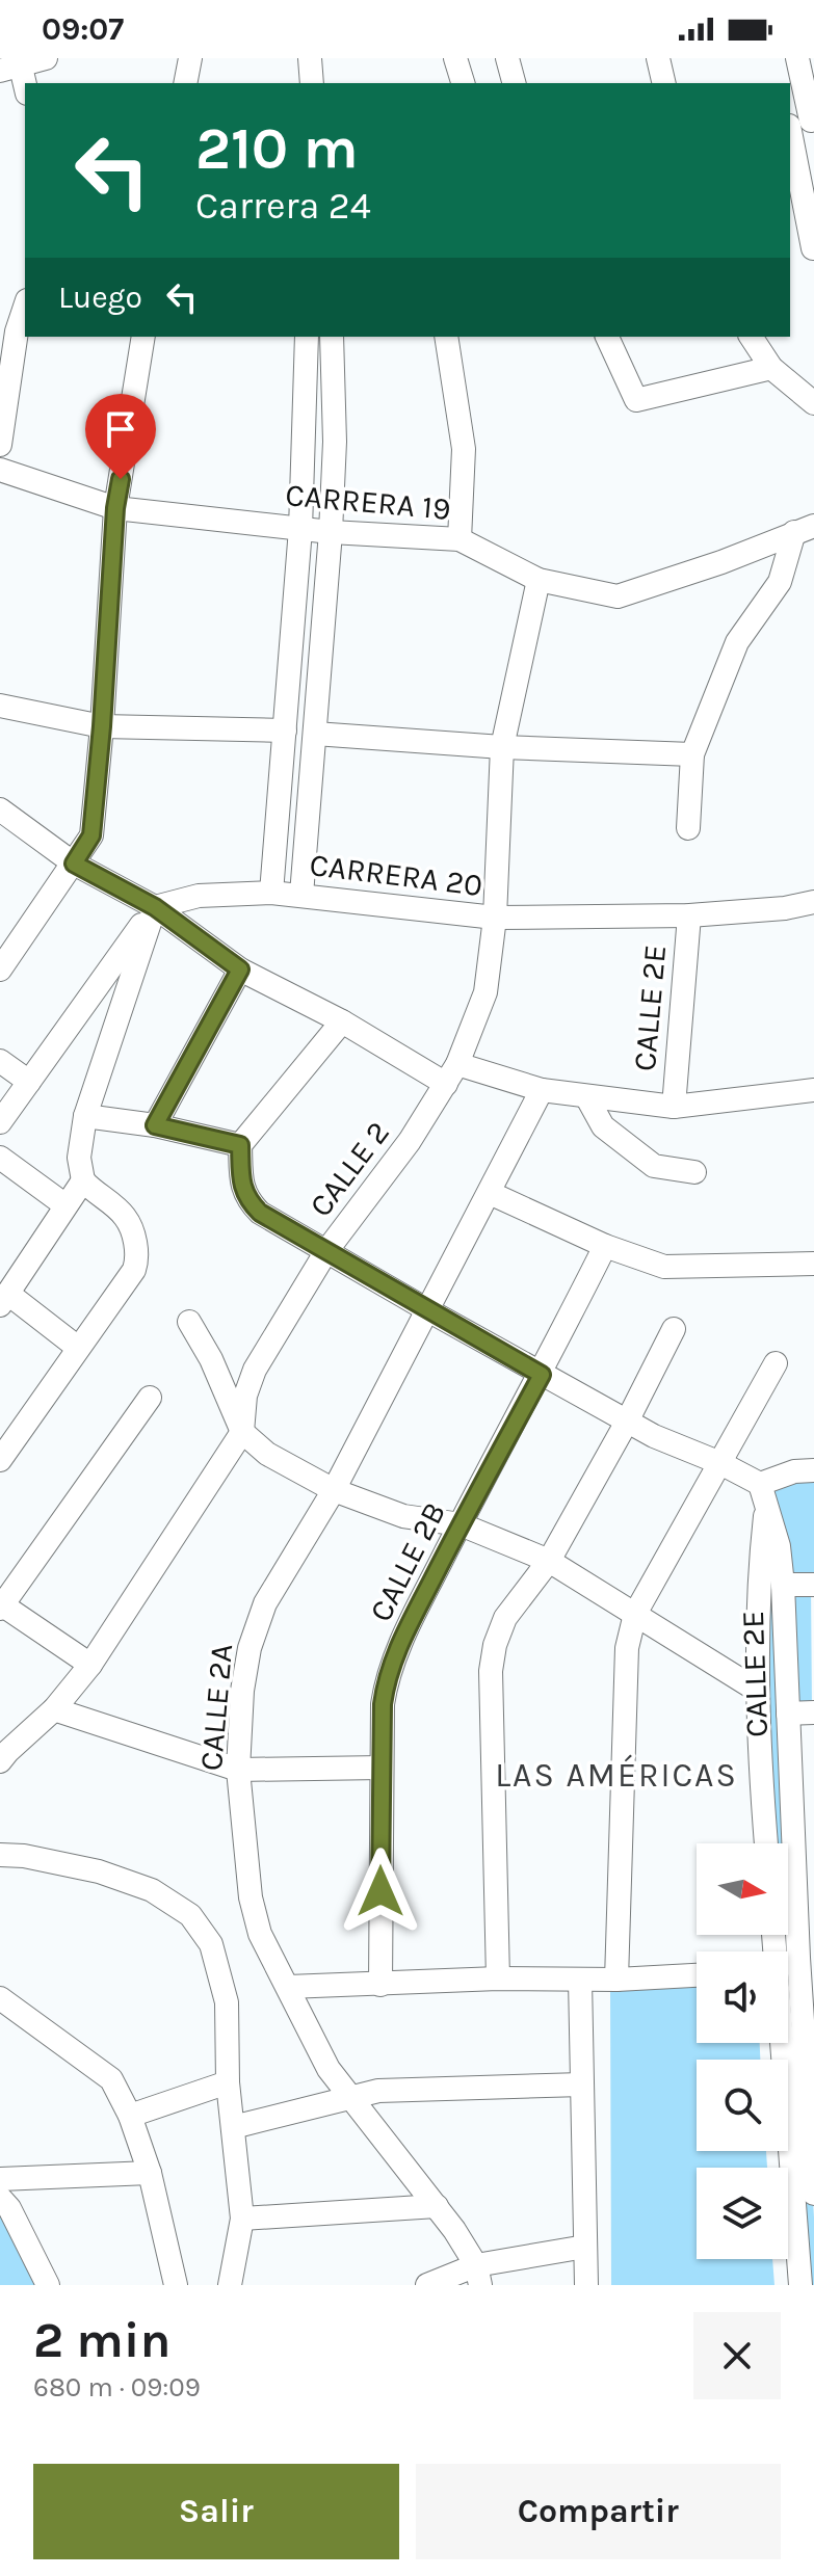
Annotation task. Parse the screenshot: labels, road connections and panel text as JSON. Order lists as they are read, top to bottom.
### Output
{
  "streets": {
    "street": [
      "CARRERA 19",
      "CARRERA 20",
      "CALLE 2E",
      "CALLE 2",
      "CALLE 2B",
      "CALLE 2A"
    ]
  },
  "crossings": [
    ["CARRERA 19", "CALLE 2"],
    ["CARRERA 20", "CALLE 2E"],
    ["CARRERA 20", "CALLE 2"]
  ],
  "districts": ["LAS AMÉRICAS"],
  "north": "right",
  "page": {
    "status": "09:07",
    "turn": ["210 m", "Carrera 24"],
    "then": "Luego",
    "heading": ["2 min", "680 m · 09:09"],
    "buttons": ["Salir", "Compartir"]
  }
}
